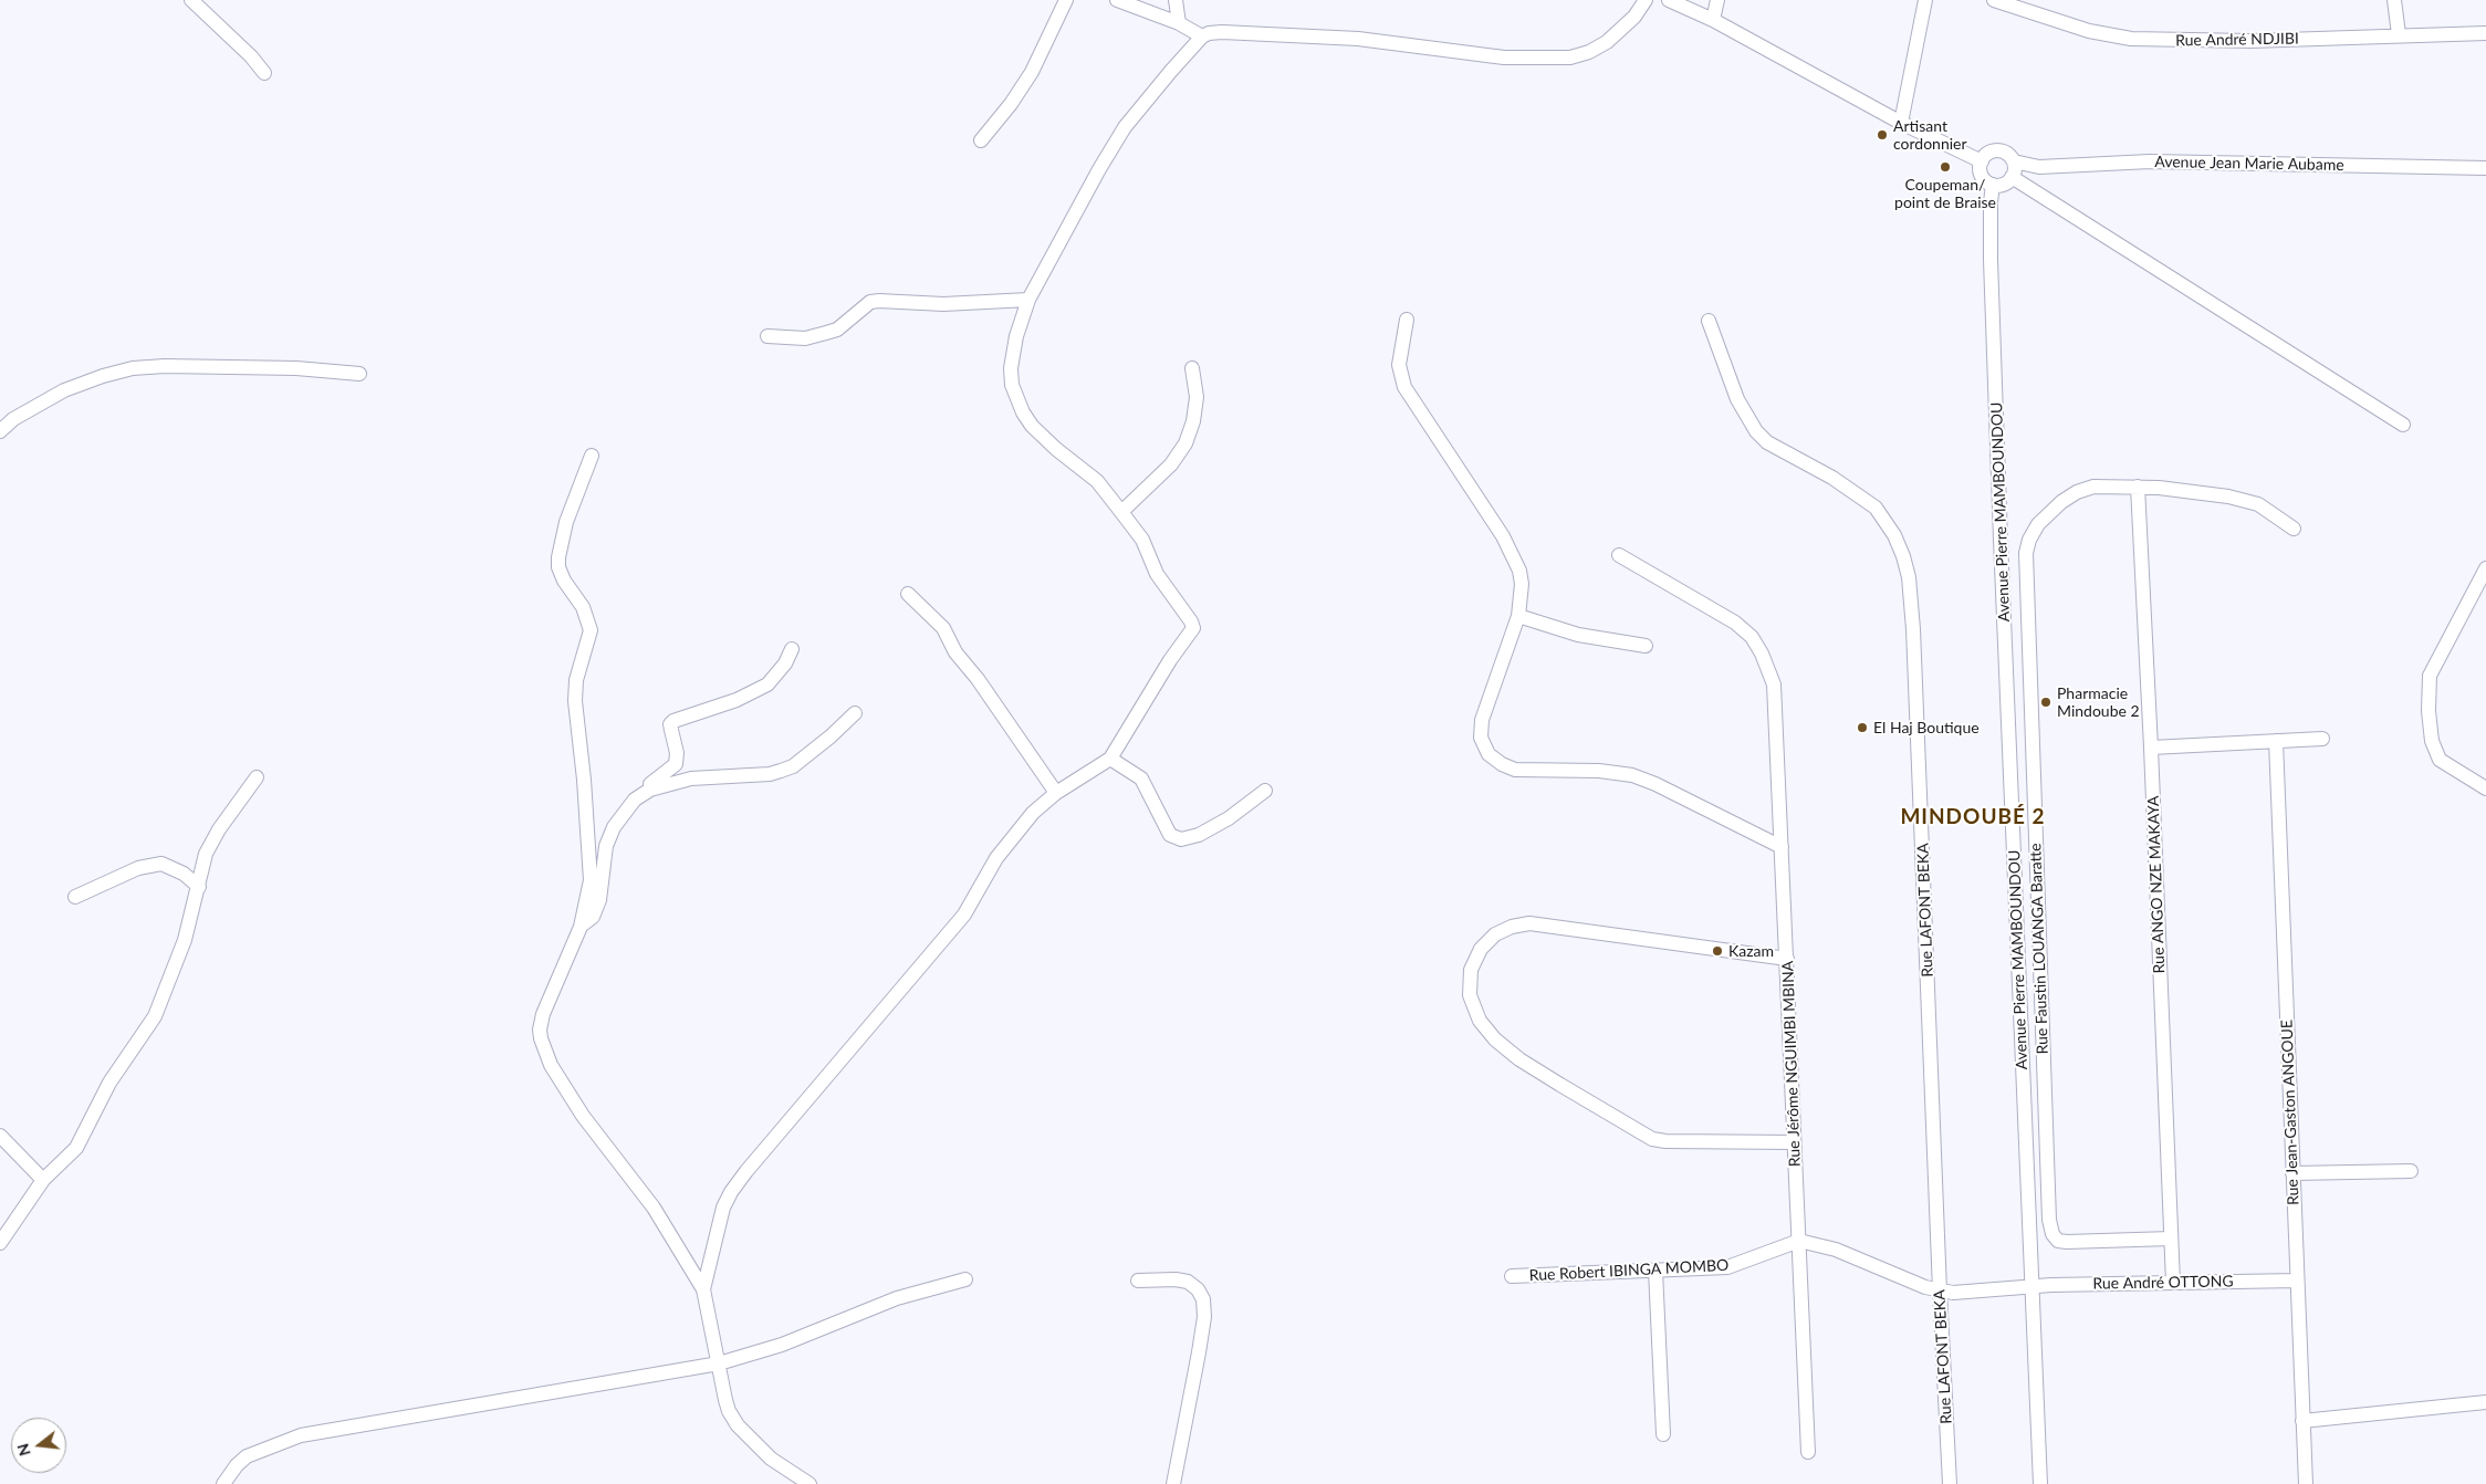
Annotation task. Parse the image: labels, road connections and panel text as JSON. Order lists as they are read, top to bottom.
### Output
{
  "streets": {
    "street": [
      "Rue André NDJIBI",
      "Avenue Jean Marie Aubame",
      "Avenue Pierre MAMBOUNDOU",
      "Rue ANGO NZE MAKAYA",
      "Rue LAFONT BEKA",
      "Rue Faustin LOUANGA Baratte",
      "Rue Jérôme NGUIMBI MBINA",
      "Rue Jean-Gaston ANGOUE",
      "Rue Robert IBINGA MOMBO",
      "Rue André OTTONG"
    ]
  },
  "crossings": [
    ["Avenue Jean Marie Aubame", "Avenue Pierre MAMBOUNDOU"],
    ["Avenue Pierre MAMBOUNDOU", "Rue André OTTONG"],
    ["Rue ANGO NZE MAKAYA", "Rue Faustin LOUANGA Baratte"],
    ["Rue ANGO NZE MAKAYA", "Rue André OTTONG"],
    ["Rue Jérôme NGUIMBI MBINA", "Rue Robert IBINGA MOMBO"],
    ["Rue Jean-Gaston ANGOUE", "Rue André OTTONG"]
  ],
  "districts": ["MINDOUBÉ 2"],
  "places": [
    "Artisant cordonnier",
    "Coupeman/ point de Braise",
    "Pharmacie Mindoube 2",
    "El Haj Boutique",
    "Kazam"
  ],
  "north": "left"
}
